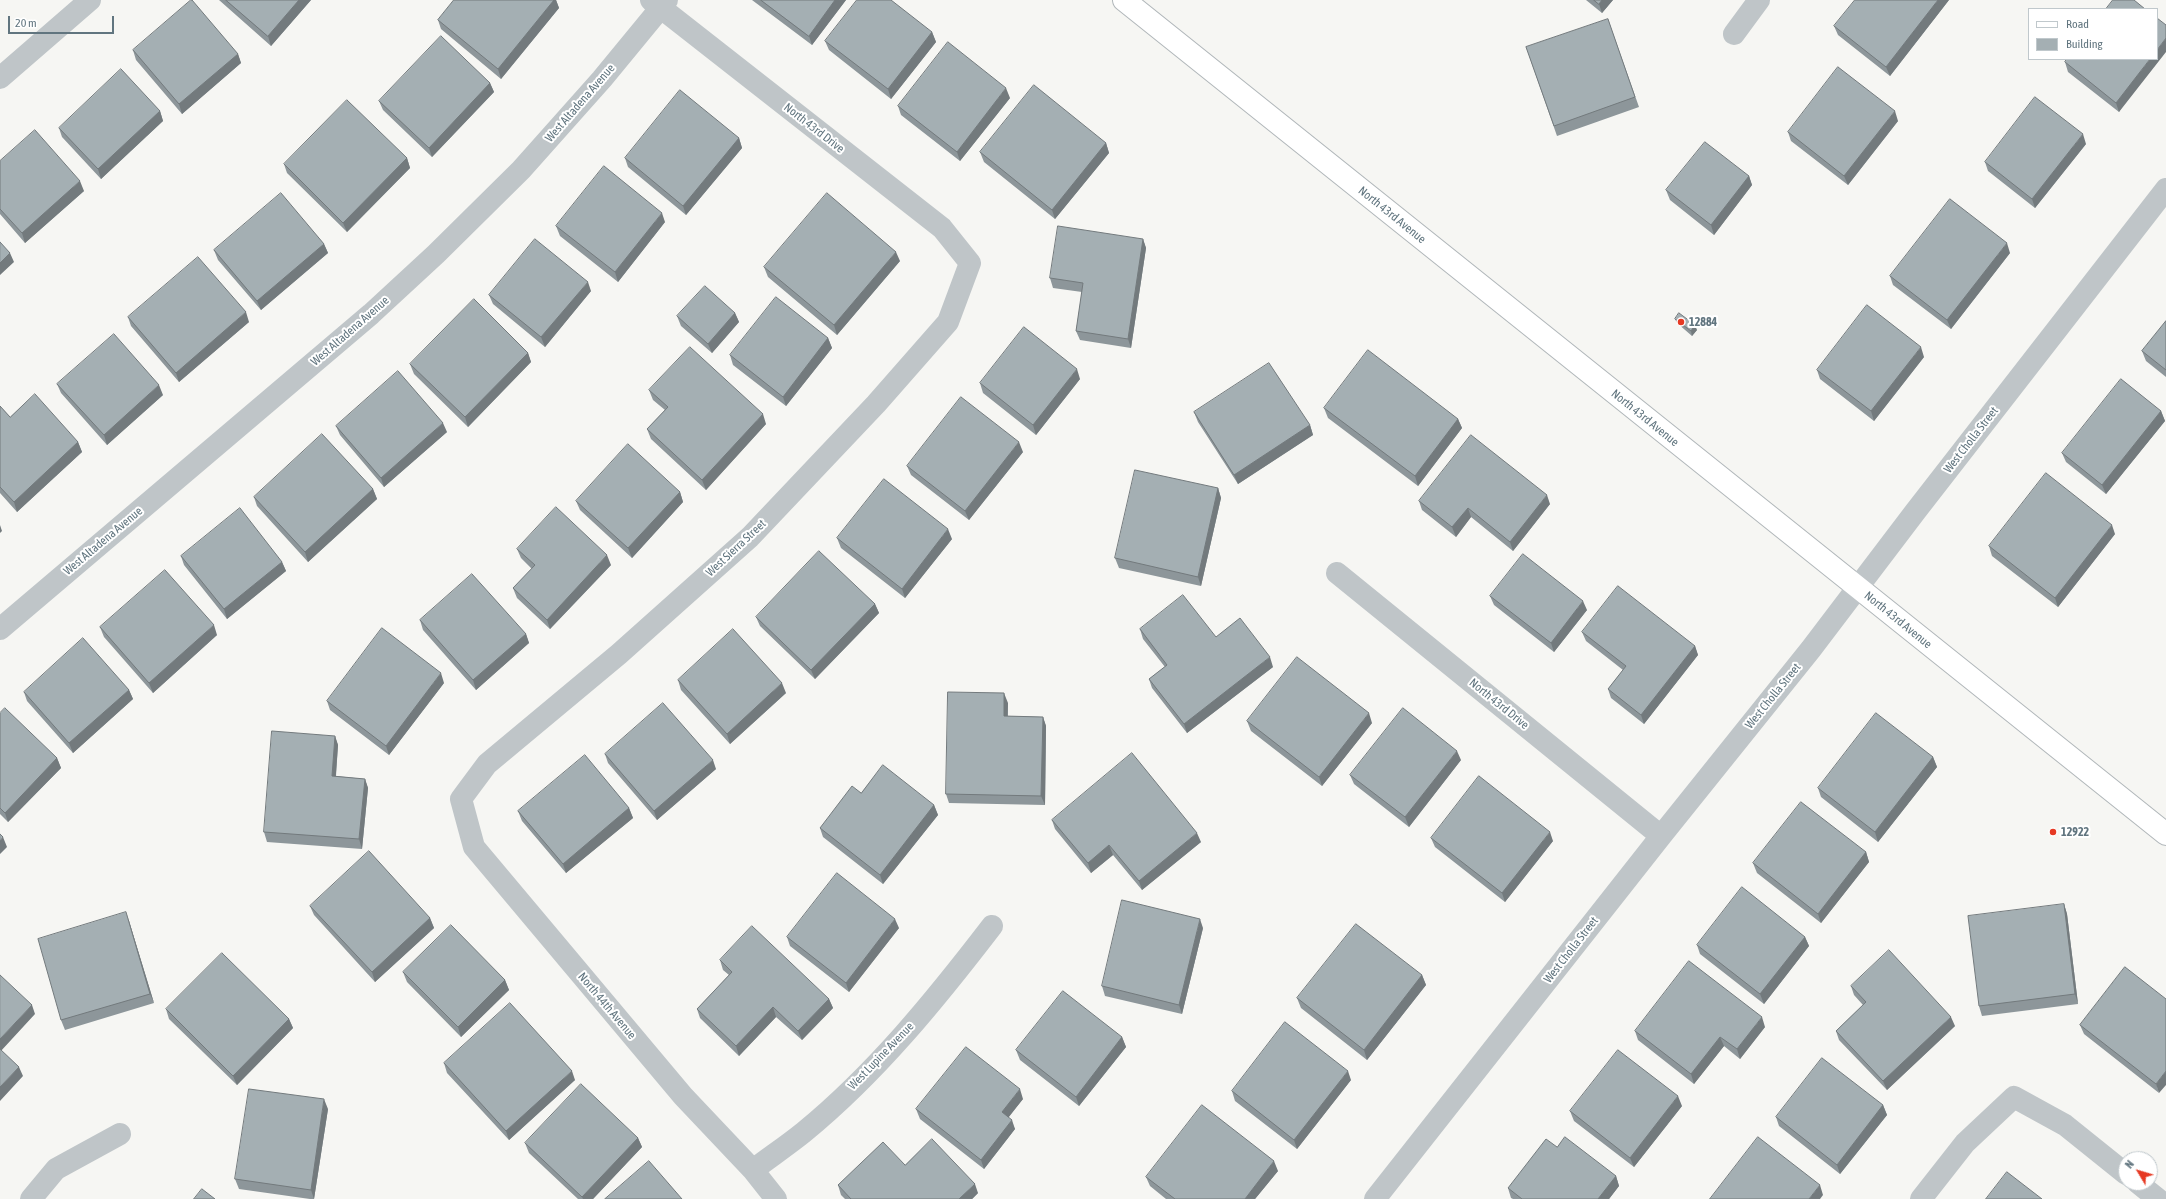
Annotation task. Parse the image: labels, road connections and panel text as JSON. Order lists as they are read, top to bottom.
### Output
{
  "streets": {
    "main road": ["North 43rd Avenue"],
    "street": [
      "West Altadena Avenue",
      "North 43rd Drive",
      "West Cholla Street",
      "West Sierra Street",
      "North 44th Avenue",
      "West Lupine Avenue"
    ]
  },
  "crossings": [
    ["West Altadena Avenue", "North 43rd Drive"],
    ["North 43rd Drive", "West Cholla Street"],
    ["North 43rd Drive", "West Sierra Street"],
    ["North 43rd Avenue", "West Cholla Street"],
    ["West Sierra Street", "North 44th Avenue"],
    ["North 44th Avenue", "West Lupine Avenue"]
  ],
  "places": ["12884", "12922"],
  "legend": ["Road", "Building"],
  "scale_bar": "20 m",
  "north": "top left"
}
